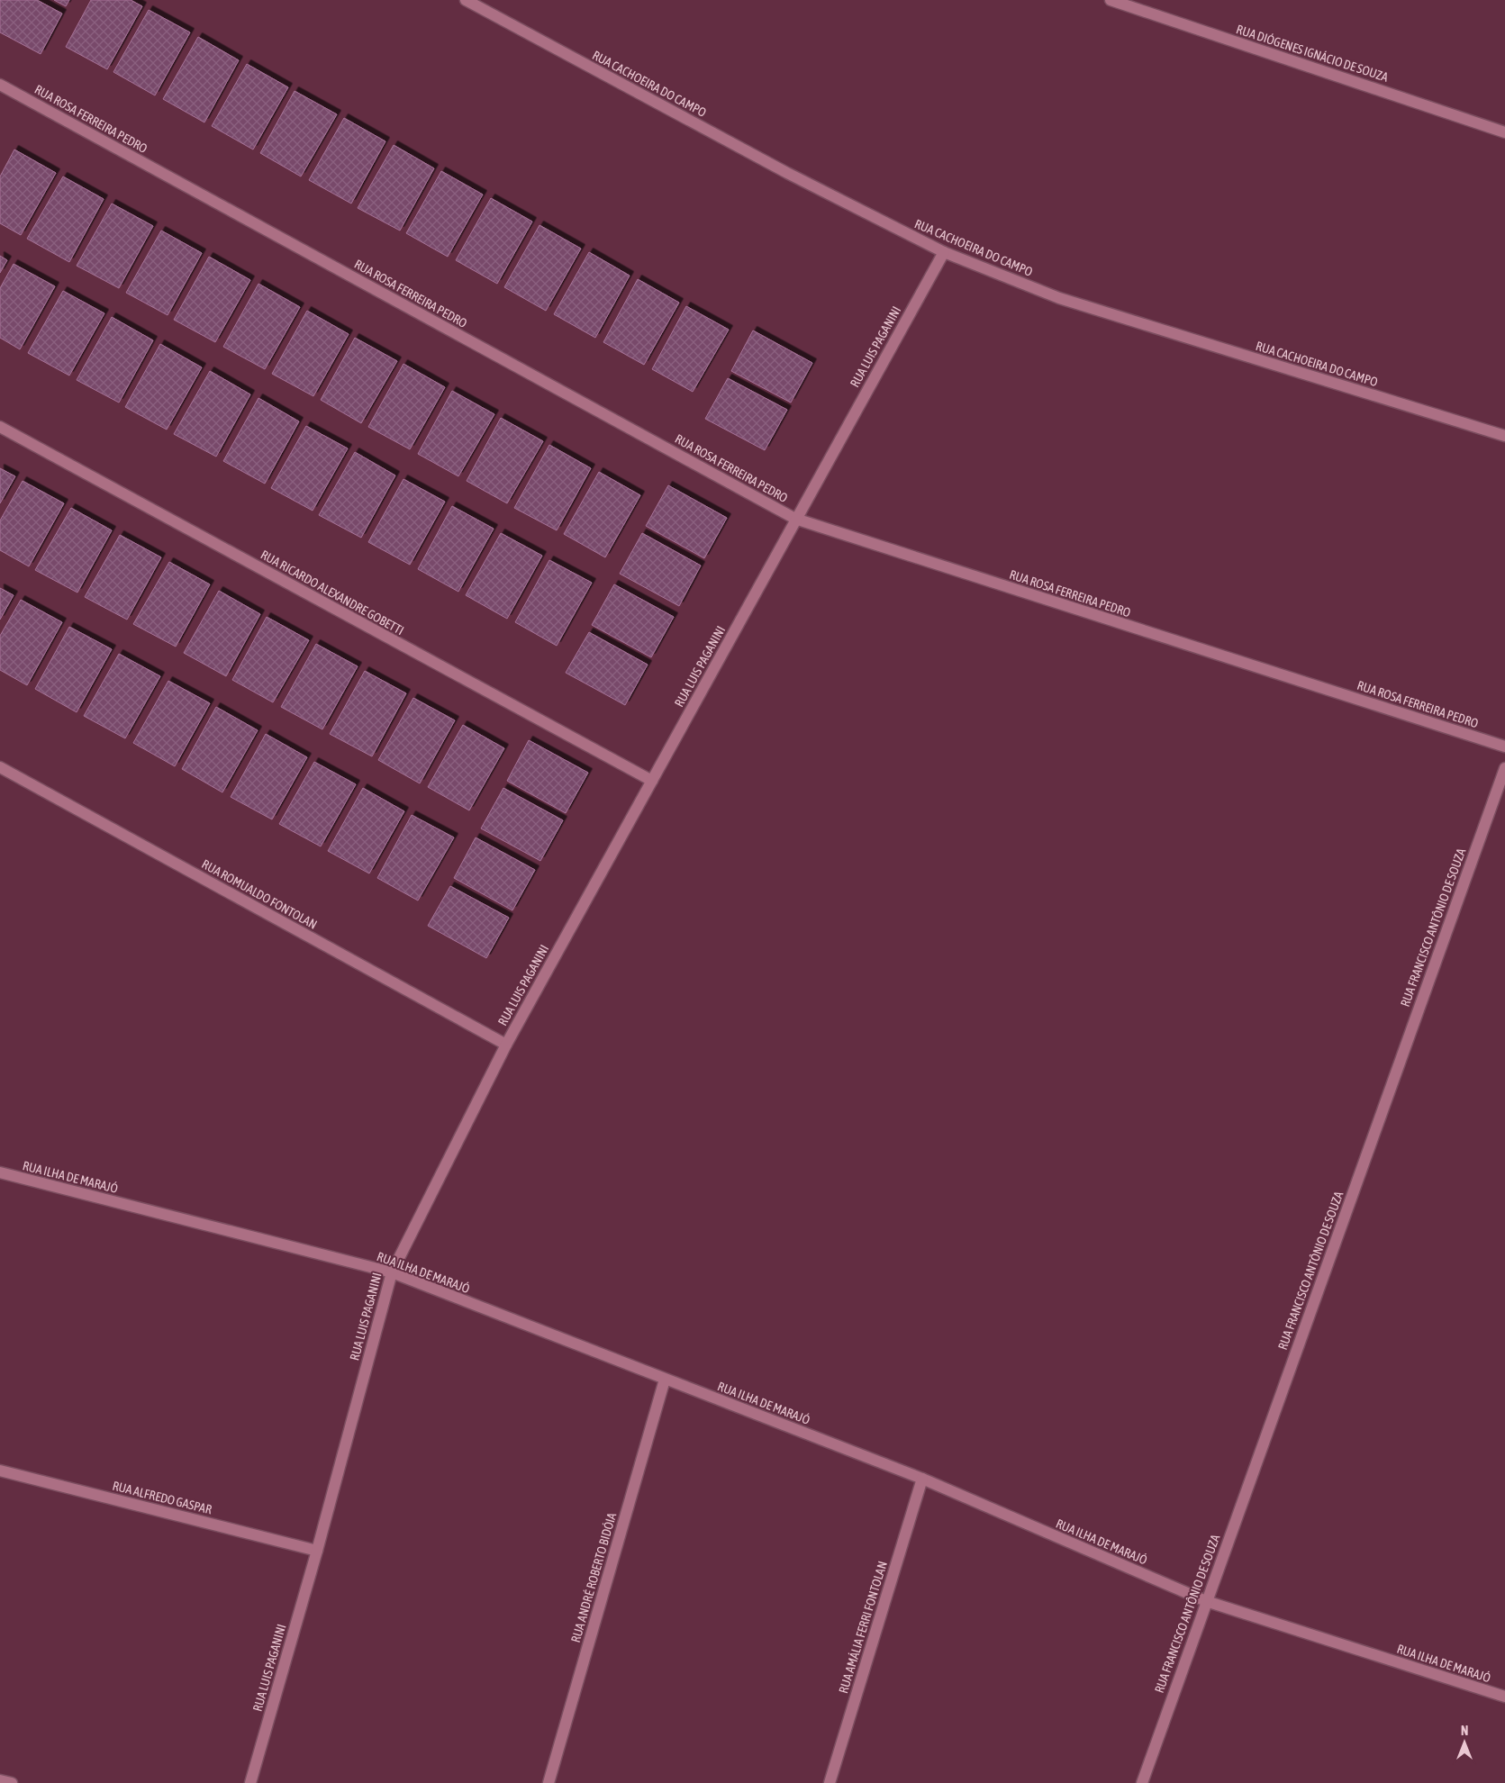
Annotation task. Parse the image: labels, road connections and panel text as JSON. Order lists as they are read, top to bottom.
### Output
{
  "streets": {
    "street": [
      "RUA DIÓGENES IGNÁCIO DE SOUZA",
      "RUA CACHOEIRA DO CAMPO",
      "RUA ROSA FERREIRA PEDRO",
      "RUA LUIS PAGANINI",
      "RUA RICARDO ALEXANDRE GOBETTI",
      "RUA ROMUALDO FONTOLAN",
      "RUA FRANCISCO ANTÔNIO DE SOUZA",
      "RUA ILHA DE MARAJÓ",
      "RUA ALFREDO GASPAR",
      "RUA ANDRÉ ROBERTO BIDÓIA",
      "RUA AMÁLIA FERRI FONTOLAN"
    ]
  },
  "crossings": [
    ["RUA CACHOEIRA DO CAMPO", "RUA LUIS PAGANINI"],
    ["RUA ROSA FERREIRA PEDRO", "RUA LUIS PAGANINI"],
    ["RUA LUIS PAGANINI", "RUA RICARDO ALEXANDRE GOBETTI"],
    ["RUA LUIS PAGANINI", "RUA ROMUALDO FONTOLAN"],
    ["RUA LUIS PAGANINI", "RUA ILHA DE MARAJÓ"],
    ["RUA LUIS PAGANINI", "RUA ALFREDO GASPAR"],
    ["RUA FRANCISCO ANTÔNIO DE SOUZA", "RUA ILHA DE MARAJÓ"],
    ["RUA ILHA DE MARAJÓ", "RUA ANDRÉ ROBERTO BIDÓIA"],
    ["RUA ILHA DE MARAJÓ", "RUA AMÁLIA FERRI FONTOLAN"]
  ],
  "north": "top"
}
